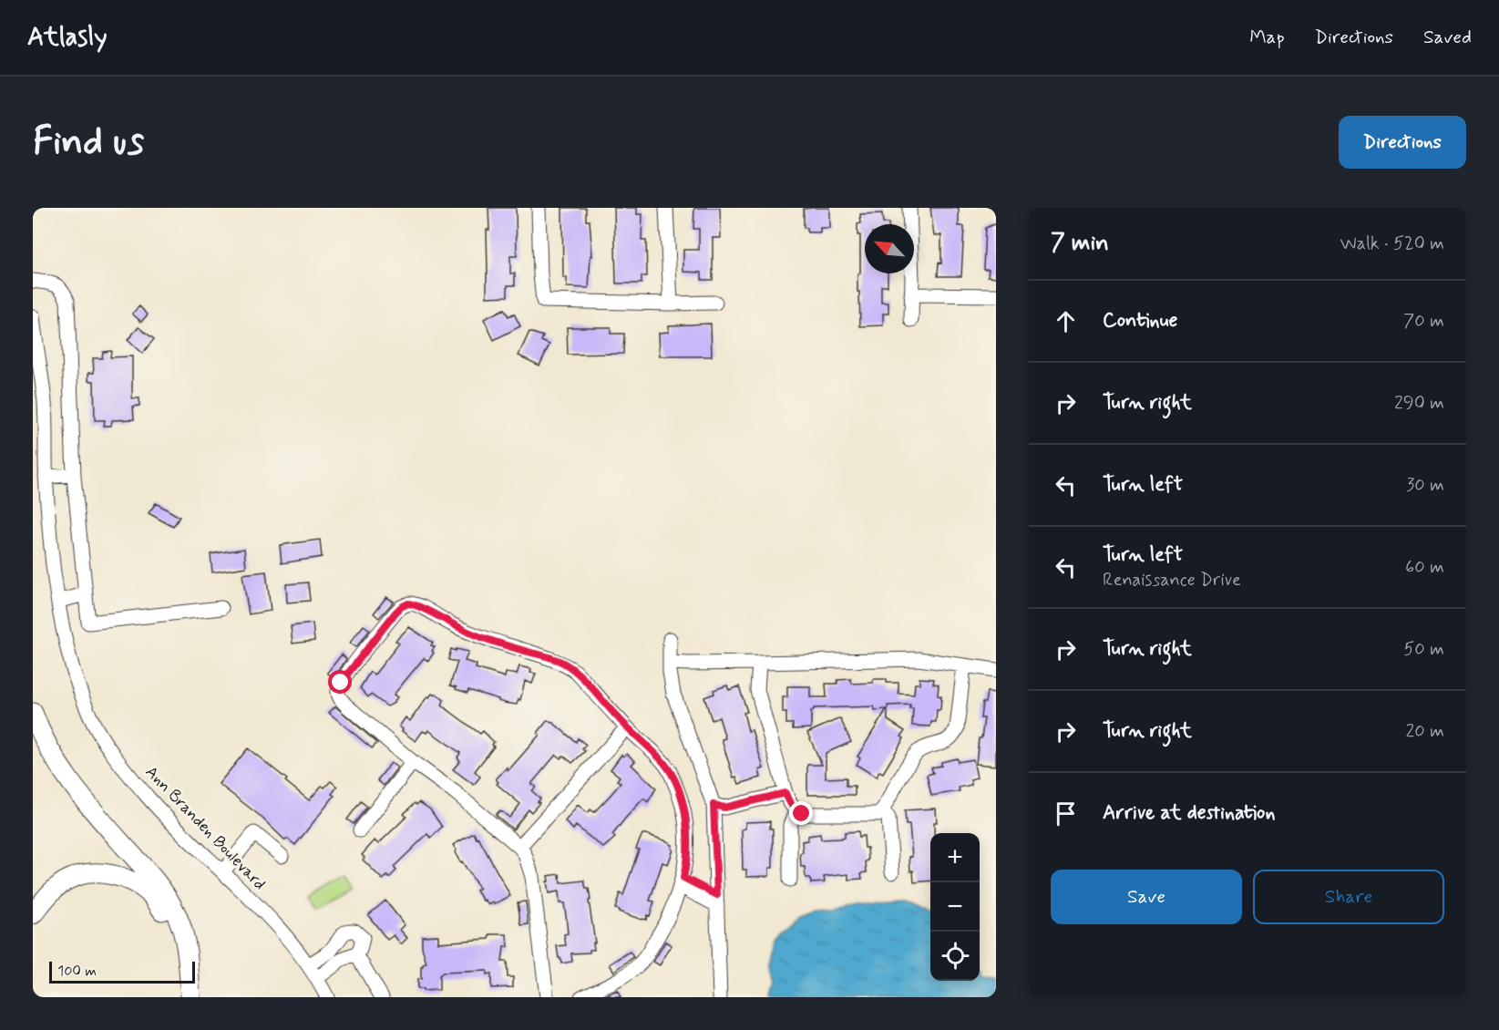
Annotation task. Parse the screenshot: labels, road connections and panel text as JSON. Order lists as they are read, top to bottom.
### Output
{
  "streets": {
    "street": ["Ann Branden Boulevard"]
  },
  "scale_bar": "100 m",
  "north": "top left",
  "page": {
    "header": "Atlasly",
    "nav": ["Map", "Directions", "Saved"],
    "buttons": [
      "Directions",
      ["Save", "Share"]
    ],
    "title": "Find us",
    "heading": ["7 min", "Walk · 520 m"],
    "list": [
      ["Continue", "70 m"],
      ["Turn right", "290 m"],
      ["Turn left", "30 m"],
      ["Turn left", "Renaissance Drive", "60 m"],
      ["Turn right", "50 m"],
      ["Turn right", "20 m"],
      "Arrive at destination"
    ],
    "map_buttons": ["+", "−"],
    "scale": "100 m"
  }
}
